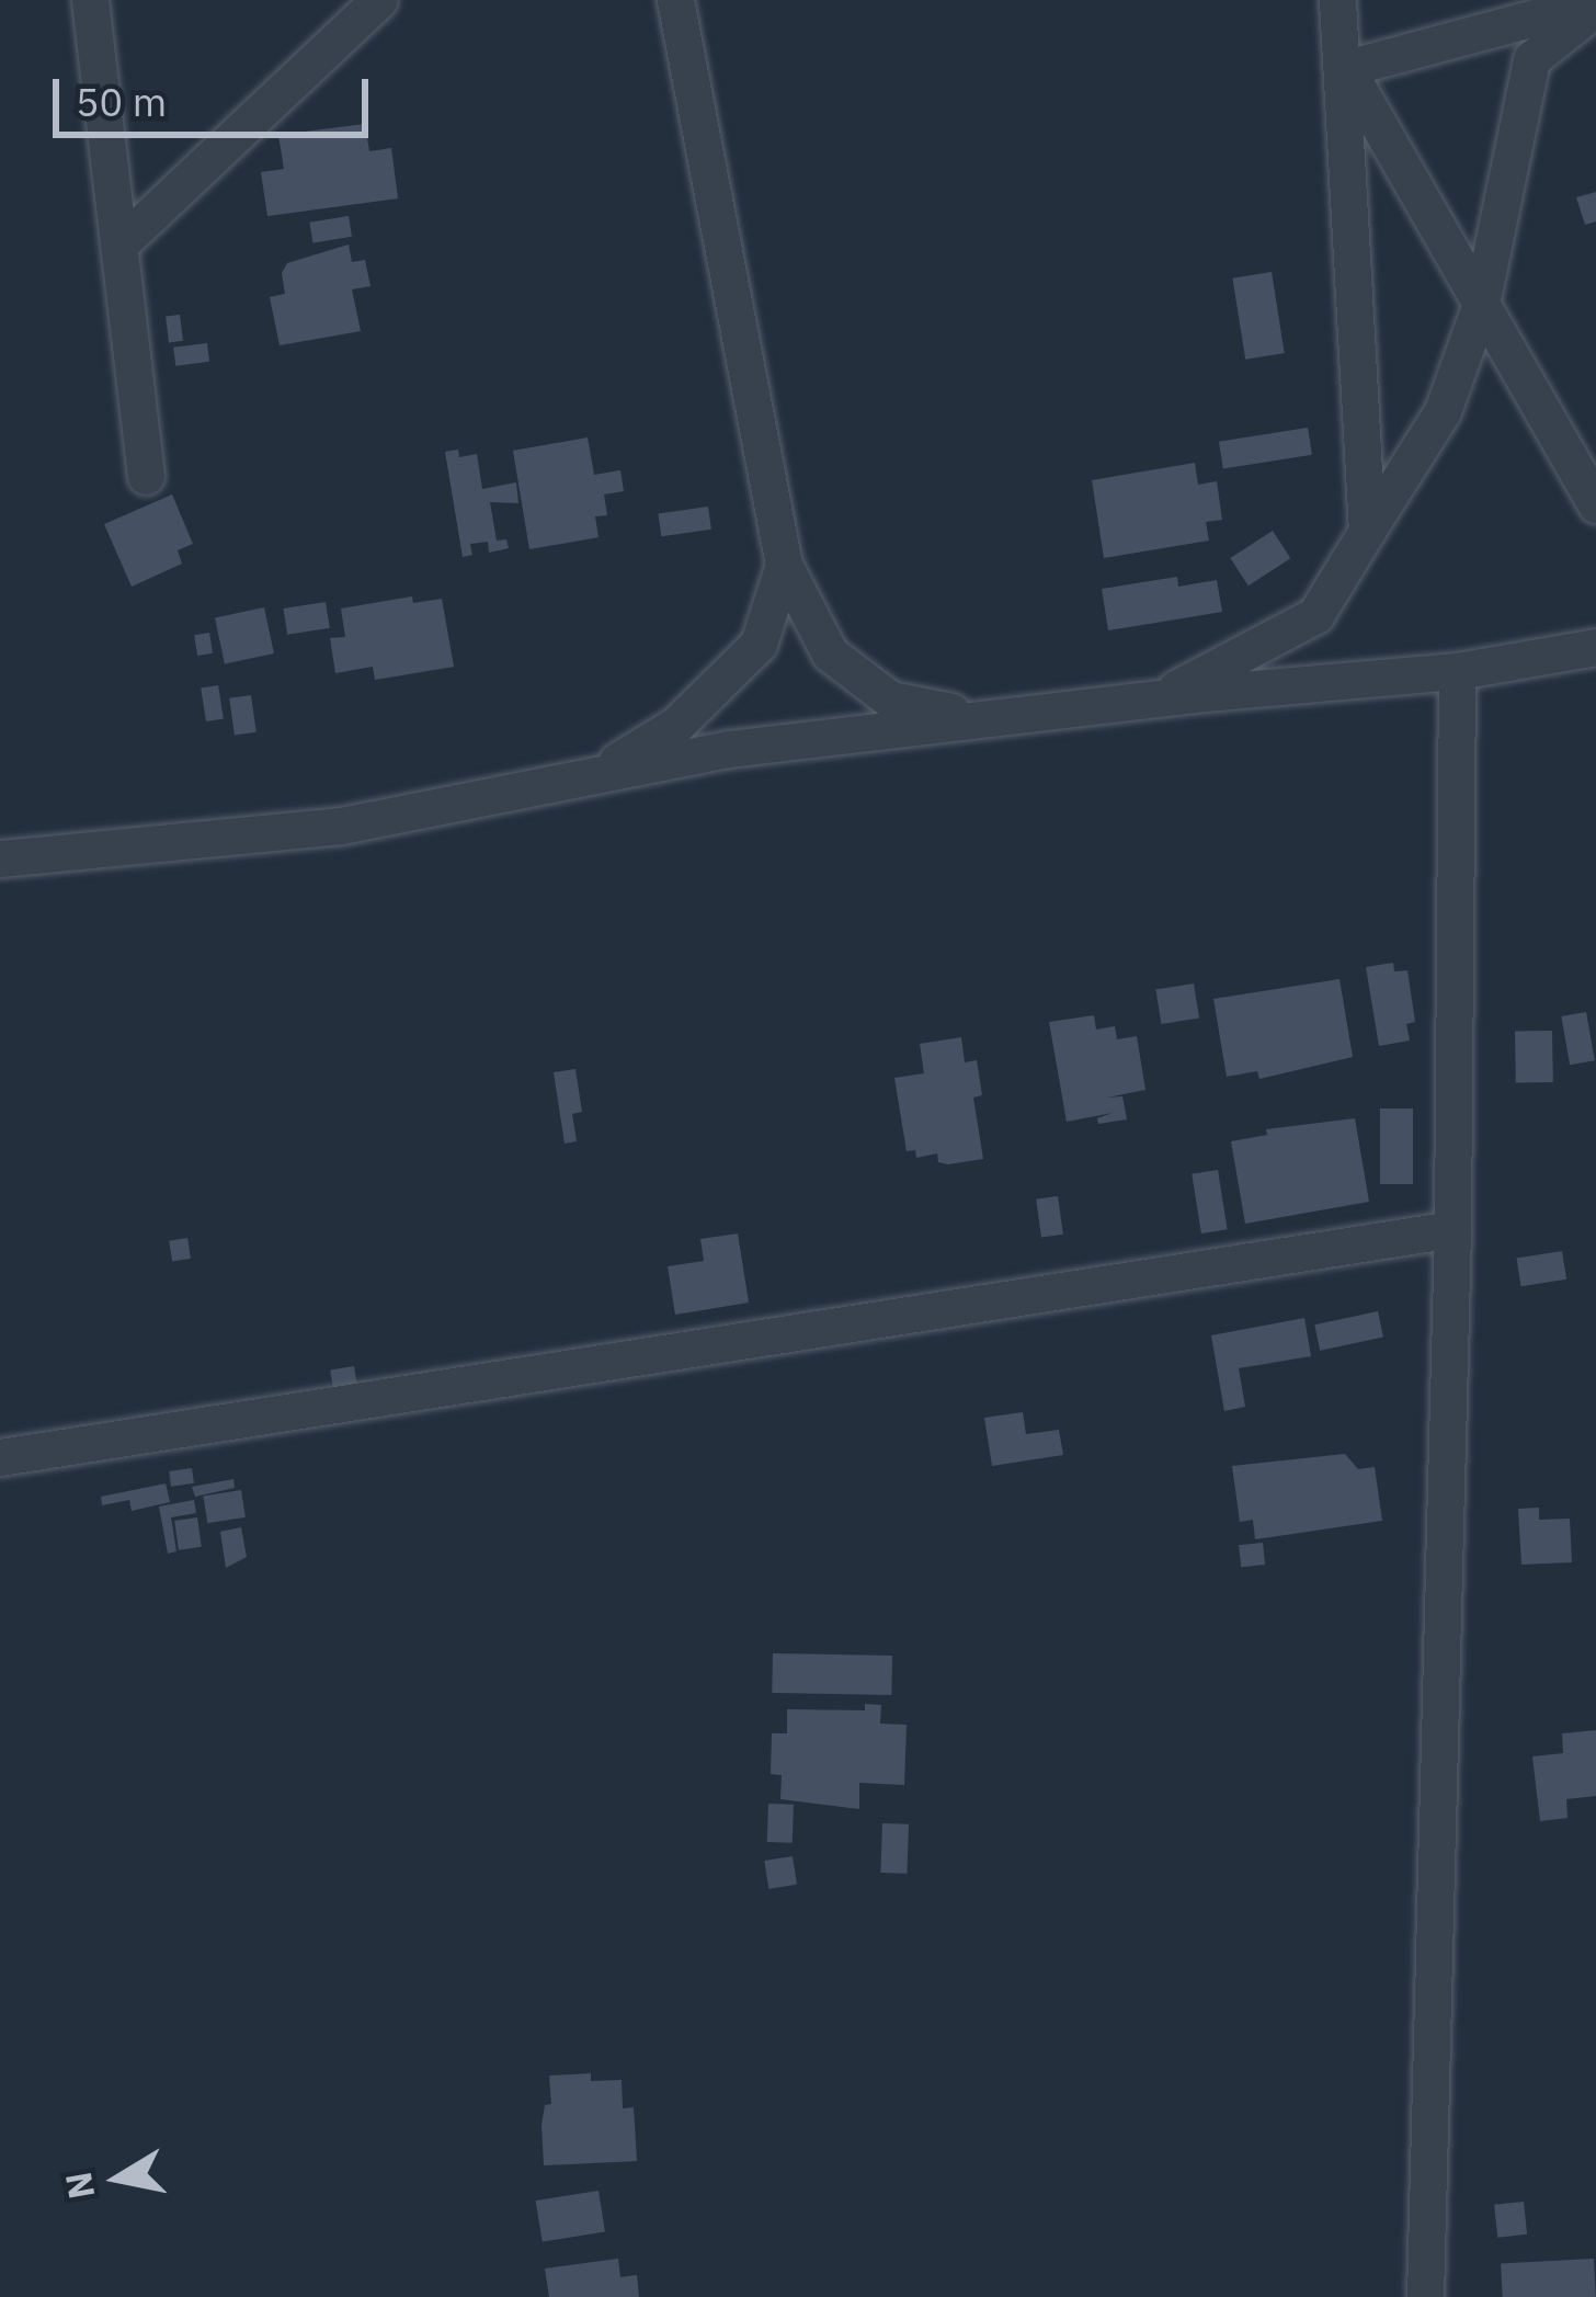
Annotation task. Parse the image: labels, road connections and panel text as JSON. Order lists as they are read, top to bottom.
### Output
{
  "scale_bar": "50 m",
  "north": "left"
}
